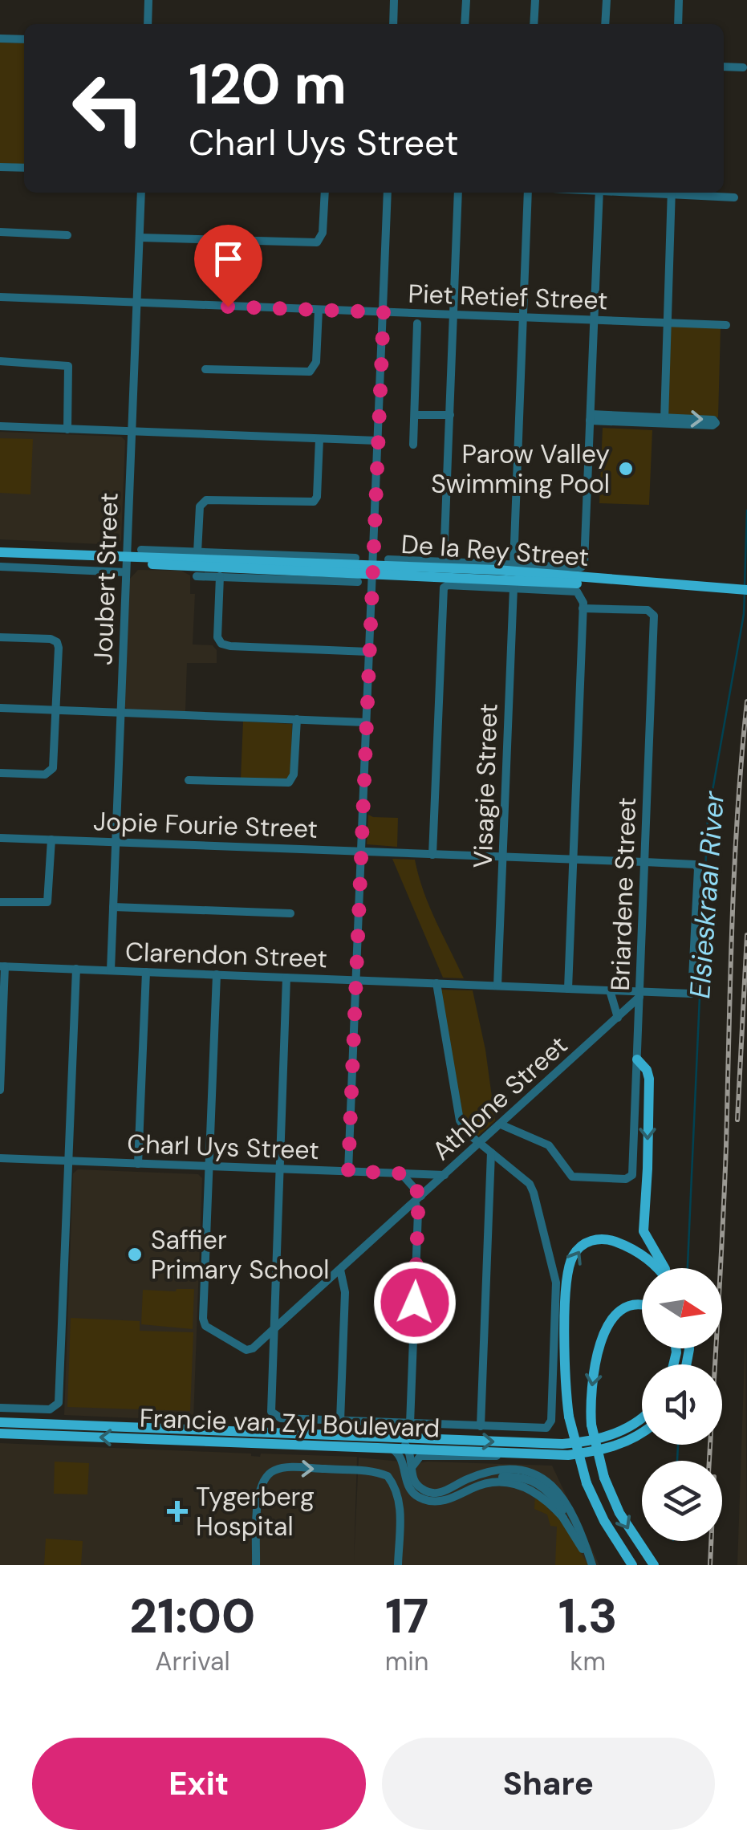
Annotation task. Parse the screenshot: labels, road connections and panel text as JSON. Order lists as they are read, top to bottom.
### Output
{
  "streets": {
    "main road": ["De la Rey Street", "Francie van Zyl Boulevard"],
    "street": [
      "Piet Retief Street",
      "Joubert Street",
      "Visagie Street",
      "Jopie Fourie Street",
      "Briardene Street",
      "Clarendon Street",
      "Athlone Street",
      "Charl Uys Street"
    ]
  },
  "crossings": [
    ["Piet Retief Street", "Joubert Street"],
    ["De la Rey Street", "Joubert Street"],
    ["De la Rey Street", "Visagie Street"],
    ["De la Rey Street", "Jopie Fourie Street"],
    ["De la Rey Street", "Briardene Street"],
    ["Joubert Street", "Jopie Fourie Street"],
    ["Joubert Street", "Clarendon Street"],
    ["Visagie Street", "Jopie Fourie Street"],
    ["Visagie Street", "Clarendon Street"],
    ["Jopie Fourie Street", "Briardene Street"],
    ["Jopie Fourie Street", "Clarendon Street"],
    ["Briardene Street", "Clarendon Street"],
    ["Briardene Street", "Athlone Street"],
    ["Clarendon Street", "Athlone Street"],
    ["Athlone Street", "Charl Uys Street"]
  ],
  "water": ["Elsieskraal River"],
  "places": {
    "other": ["Parow Valley Swimming Pool", "Saffier Primary School"],
    "health": ["Tygerberg Hospital"]
  },
  "north": "right",
  "page": {
    "turn": ["120 m", "Charl Uys Street"],
    "eta": [
      "21:00",
      "Arrival",
      "17",
      "min",
      "1.3",
      "km"
    ],
    "buttons": ["Exit", "Share"]
  }
}
